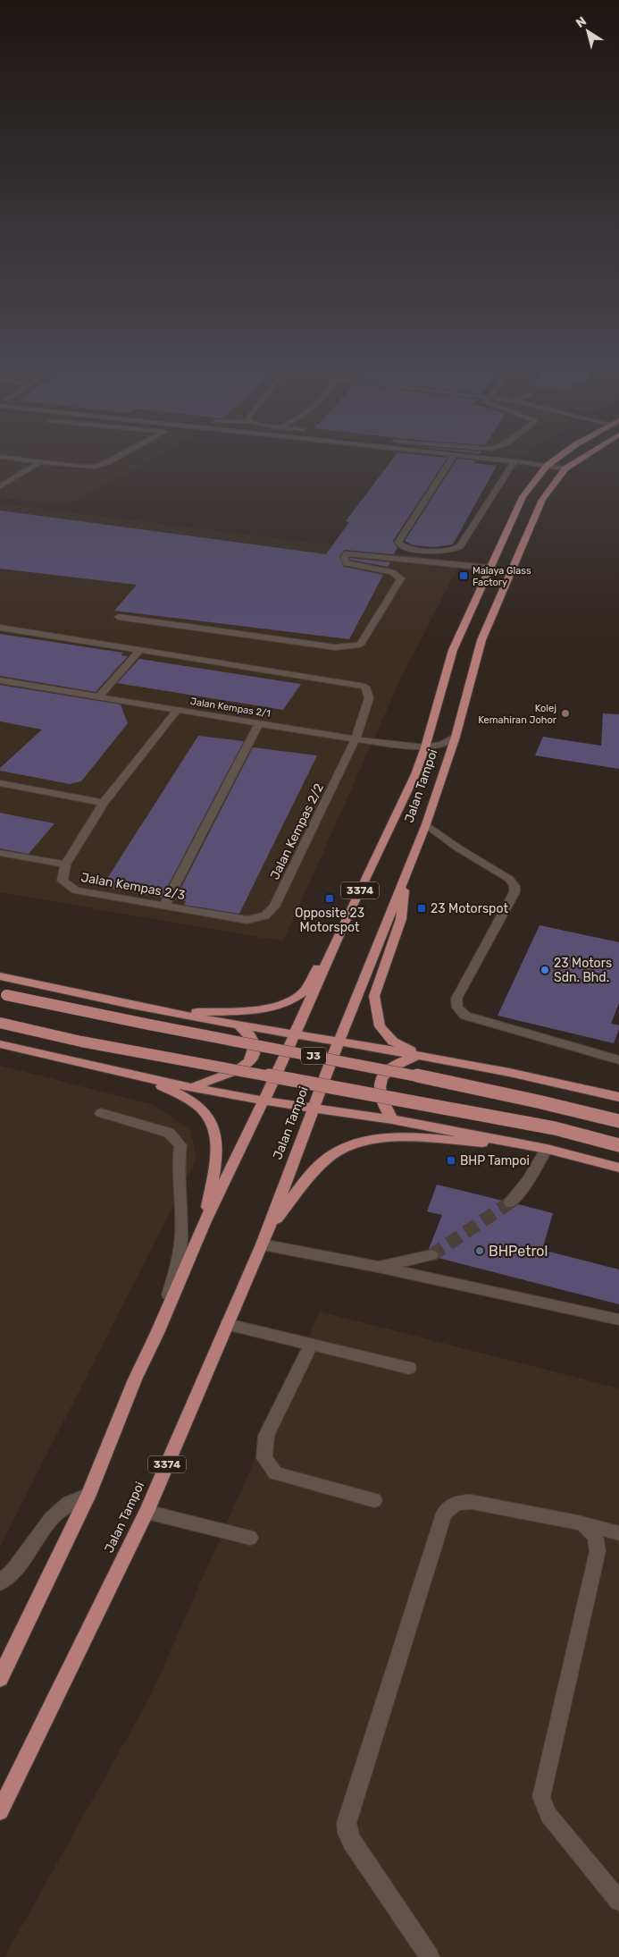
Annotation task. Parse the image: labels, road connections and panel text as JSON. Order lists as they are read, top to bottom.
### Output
{
  "streets": {
    "main road": ["Jalan Tampoi", "3374", "J3"],
    "street": ["Jalan Kempas 2/1", "Jalan Kempas 2/2", "Jalan Kempas 2/3"]
  },
  "crossings": [
    ["Jalan Kempas 2/1", "Jalan Tampoi"],
    ["Jalan Kempas 2/1", "Jalan Kempas 2/2"],
    ["Jalan Kempas 2/1", "Jalan Kempas 2/3"],
    ["Jalan Kempas 2/2", "Jalan Kempas 2/3"]
  ],
  "places": {
    "transit": [
      "Malaya Glass Factory",
      "Opposite 23 Motorspot",
      "23 Motorspot",
      "BHP Tampoi"
    ],
    "other": ["Kolej Kemahiran Johor", "23 Motors Sdn. Bhd.", "BHPetrol"]
  },
  "north": "top left"
}
